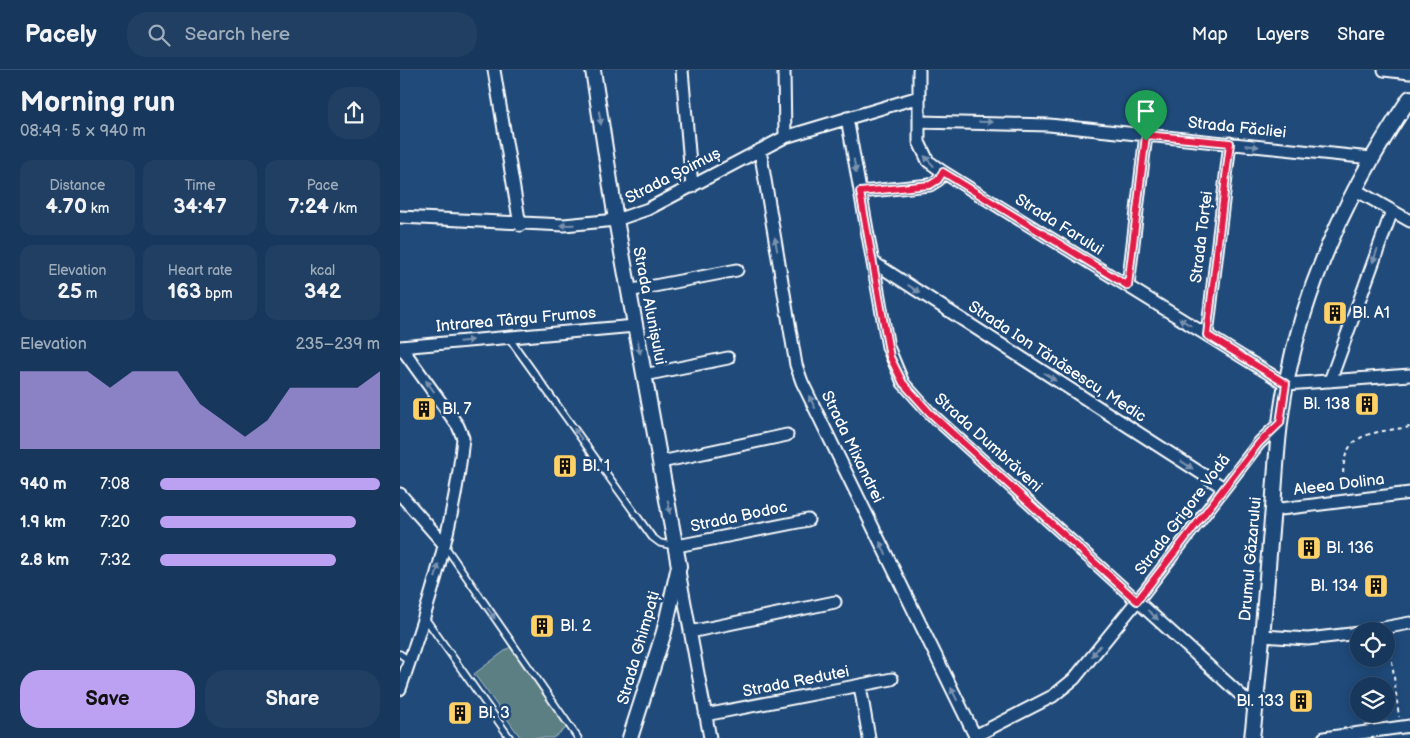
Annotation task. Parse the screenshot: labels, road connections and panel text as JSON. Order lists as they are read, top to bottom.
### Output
{
  "streets": {
    "street": [
      "Strada Făcliei",
      "Strada Șoimuș",
      "Strada Farului",
      "Strada Torței",
      "Strada Alunișului",
      "Intrarea Târgu Frumos",
      "Strada Ion Tănăsescu, Medic",
      "Strada Dumbrăveni",
      "Strada Mixandrei",
      "Aleea Dolina",
      "Strada Grigore Vodă",
      "Strada Bodoc",
      "Drumul Găzarului",
      "Strada Ghimpați",
      "Strada Redutei"
    ]
  },
  "crossings": [
    ["Strada Făcliei", "Strada Farului"],
    ["Strada Făcliei", "Strada Torței"],
    ["Strada Făcliei", "Drumul Găzarului"],
    ["Strada Șoimuș", "Strada Farului"],
    ["Strada Șoimuș", "Strada Alunișului"],
    ["Strada Șoimuș", "Strada Dumbrăveni"],
    ["Strada Șoimuș", "Strada Mixandrei"],
    ["Strada Farului", "Strada Torței"],
    ["Strada Farului", "Drumul Găzarului"],
    ["Strada Alunișului", "Intrarea Târgu Frumos"],
    ["Strada Alunișului", "Strada Bodoc"],
    ["Strada Alunișului", "Strada Ghimpați"],
    ["Strada Alunișului", "Strada Redutei"],
    ["Strada Ion Tănăsescu, Medic", "Strada Dumbrăveni"],
    ["Strada Ion Tănăsescu, Medic", "Strada Grigore Vodă"],
    ["Strada Dumbrăveni", "Strada Grigore Vodă"],
    ["Strada Dumbrăveni", "Drumul Găzarului"],
    ["Strada Mixandrei", "Strada Grigore Vodă"],
    ["Aleea Dolina", "Drumul Găzarului"],
    ["Strada Grigore Vodă", "Drumul Găzarului"]
  ],
  "one_way": [
    "Strada Făcliei",
    "Strada Ion Tănăsescu, Medic",
    "Strada Mixandrei",
    "Strada Grigore Vodă"
  ],
  "places": {
    "building": [
      "Bl. A1",
      "Bl. 138",
      "Bl. 7",
      "Bl. 1",
      "Bl. 136",
      "Bl. 134",
      "Bl. 2",
      "Bl. 133",
      "Bl. 3"
    ]
  },
  "page": {
    "header": "Pacely",
    "search": "Search here",
    "nav": ["Map", "Layers", "Share"],
    "heading": ["Morning run", "08:49 · 5 × 940 m"],
    "stats": [
      ["Distance", "4.70 km"],
      ["Time", "34:47"],
      ["Pace", "7:24 /km"],
      ["Elevation", "25 m"],
      ["Heart rate", "163 bpm"],
      ["kcal", "342"]
    ],
    "chart": ["Elevation", "235–239 m"],
    "list": [
      {
        "name": "940 m",
        "note": "7:08"
      },
      {
        "name": "1.9 km",
        "note": "7:20"
      },
      {
        "name": "2.8 km",
        "note": "7:32"
      }
    ],
    "buttons": ["Save", "Share"]
  }
}
